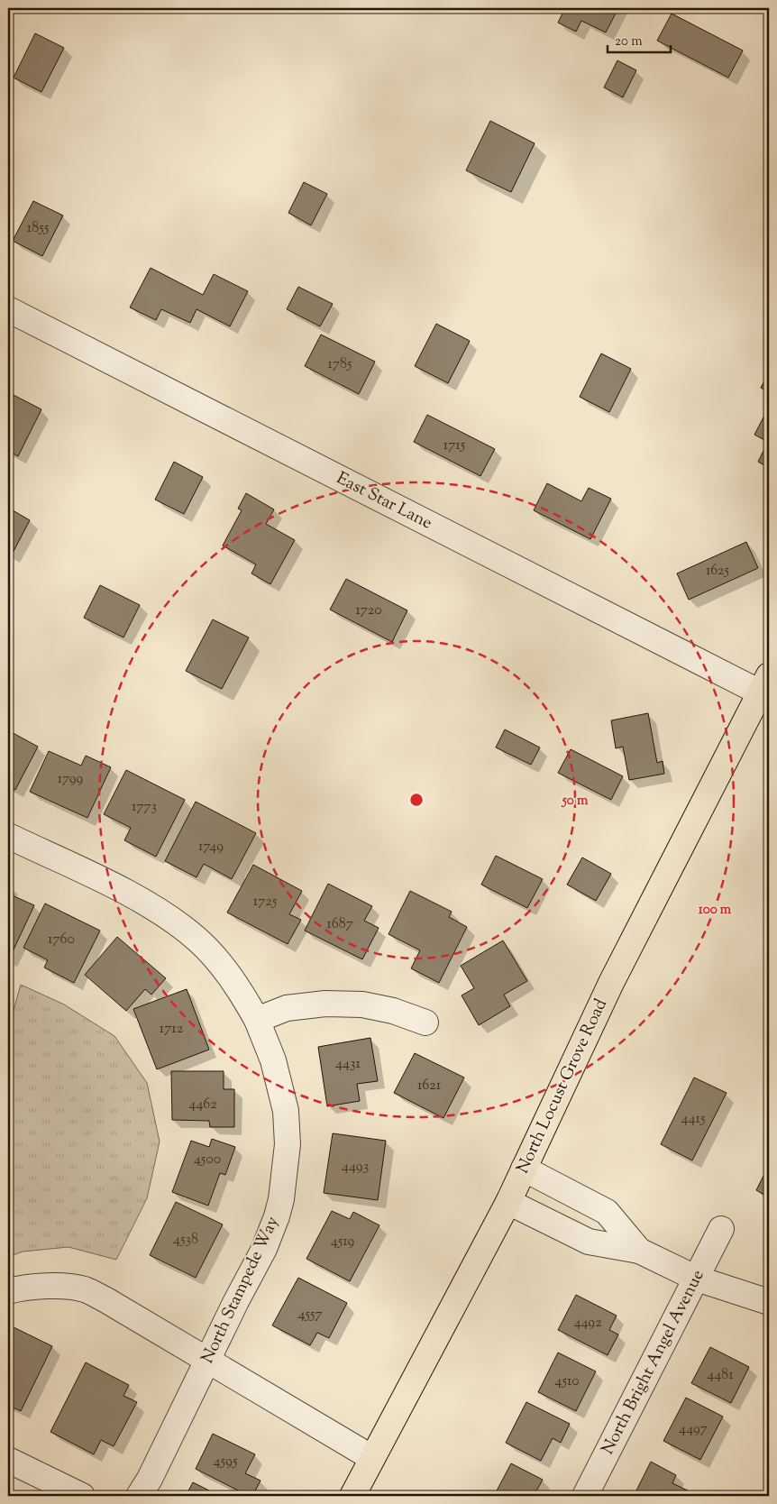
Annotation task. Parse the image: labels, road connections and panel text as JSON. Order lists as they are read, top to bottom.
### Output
{
  "streets": {
    "main road": ["North Locust Grove Road"],
    "street": ["East Star Lane", "North Stampede Way", "North Bright Angel Avenue"]
  },
  "crossings": [
    ["East Star Lane", "North Locust Grove Road"]
  ],
  "house_numbers": [
    "1855",
    "1785",
    "1715",
    "1625",
    "1720",
    "1799",
    "1773",
    "1749",
    "1725",
    "1687",
    "1760",
    "1712",
    "4431",
    "1621",
    "4462",
    "4415",
    "4500",
    "4493",
    "4538",
    "4519",
    "4557",
    "4492",
    "4481",
    "4510",
    "4497",
    "4595"
  ],
  "scale_bar": "20 m",
  "rings": ["50 m", "100 m"]
}
